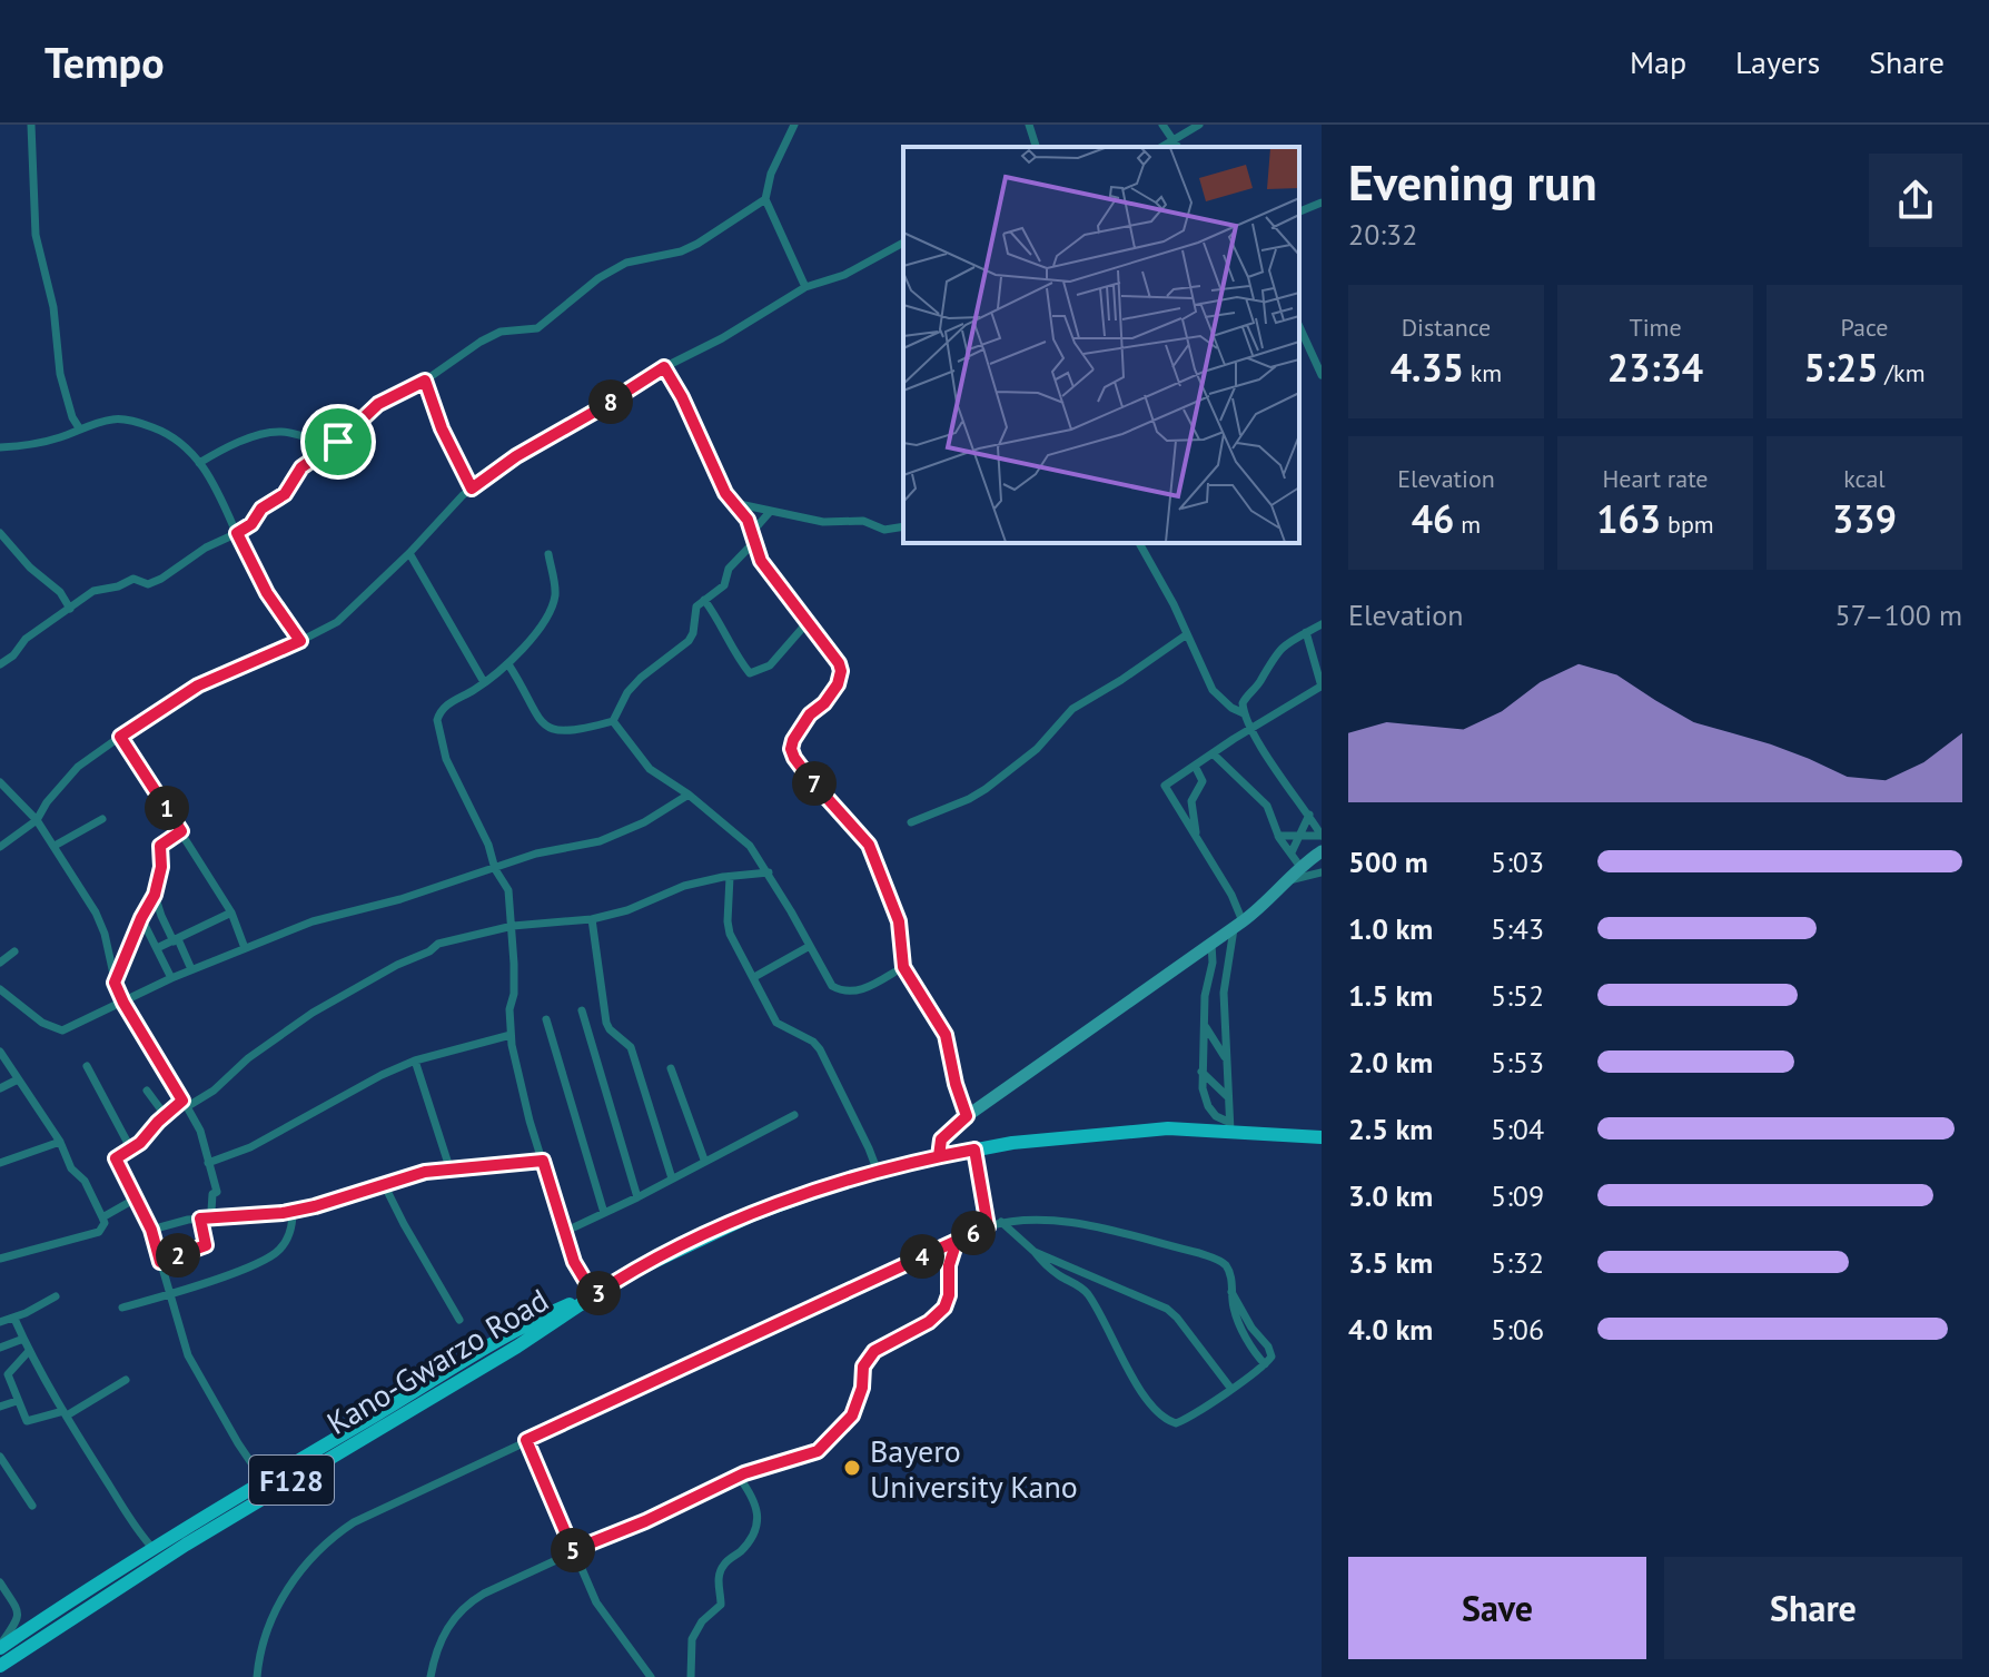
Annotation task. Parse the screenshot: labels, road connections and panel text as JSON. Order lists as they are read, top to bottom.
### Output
{
  "streets": {
    "main road": ["Kano-Gwarzo Road", "F128"]
  },
  "crossings": [
    ["Kano-Gwarzo Road", "F128"]
  ],
  "places": ["Bayero University Kano"],
  "page": {
    "header": "Tempo",
    "nav": ["Map", "Layers", "Share"],
    "heading": ["Evening run", "20:32"],
    "stats": [
      ["Distance", "4.35 km"],
      ["Time", "23:34"],
      ["Pace", "5:25 /km"],
      ["Elevation", "46 m"],
      ["Heart rate", "163 bpm"],
      ["kcal", "339"]
    ],
    "pins": [
      "8",
      "7",
      "1",
      "6",
      "2",
      "4",
      "3",
      "5"
    ],
    "chart": ["Elevation", "57–100 m"],
    "list": [
      {
        "name": "500 m",
        "note": "5:03"
      },
      {
        "name": "1.0 km",
        "note": "5:43"
      },
      {
        "name": "1.5 km",
        "note": "5:52"
      },
      {
        "name": "2.0 km",
        "note": "5:53"
      },
      {
        "name": "2.5 km",
        "note": "5:04"
      },
      {
        "name": "3.0 km",
        "note": "5:09"
      },
      {
        "name": "3.5 km",
        "note": "5:32"
      },
      {
        "name": "4.0 km",
        "note": "5:06"
      }
    ],
    "buttons": ["Save", "Share"]
  }
}
